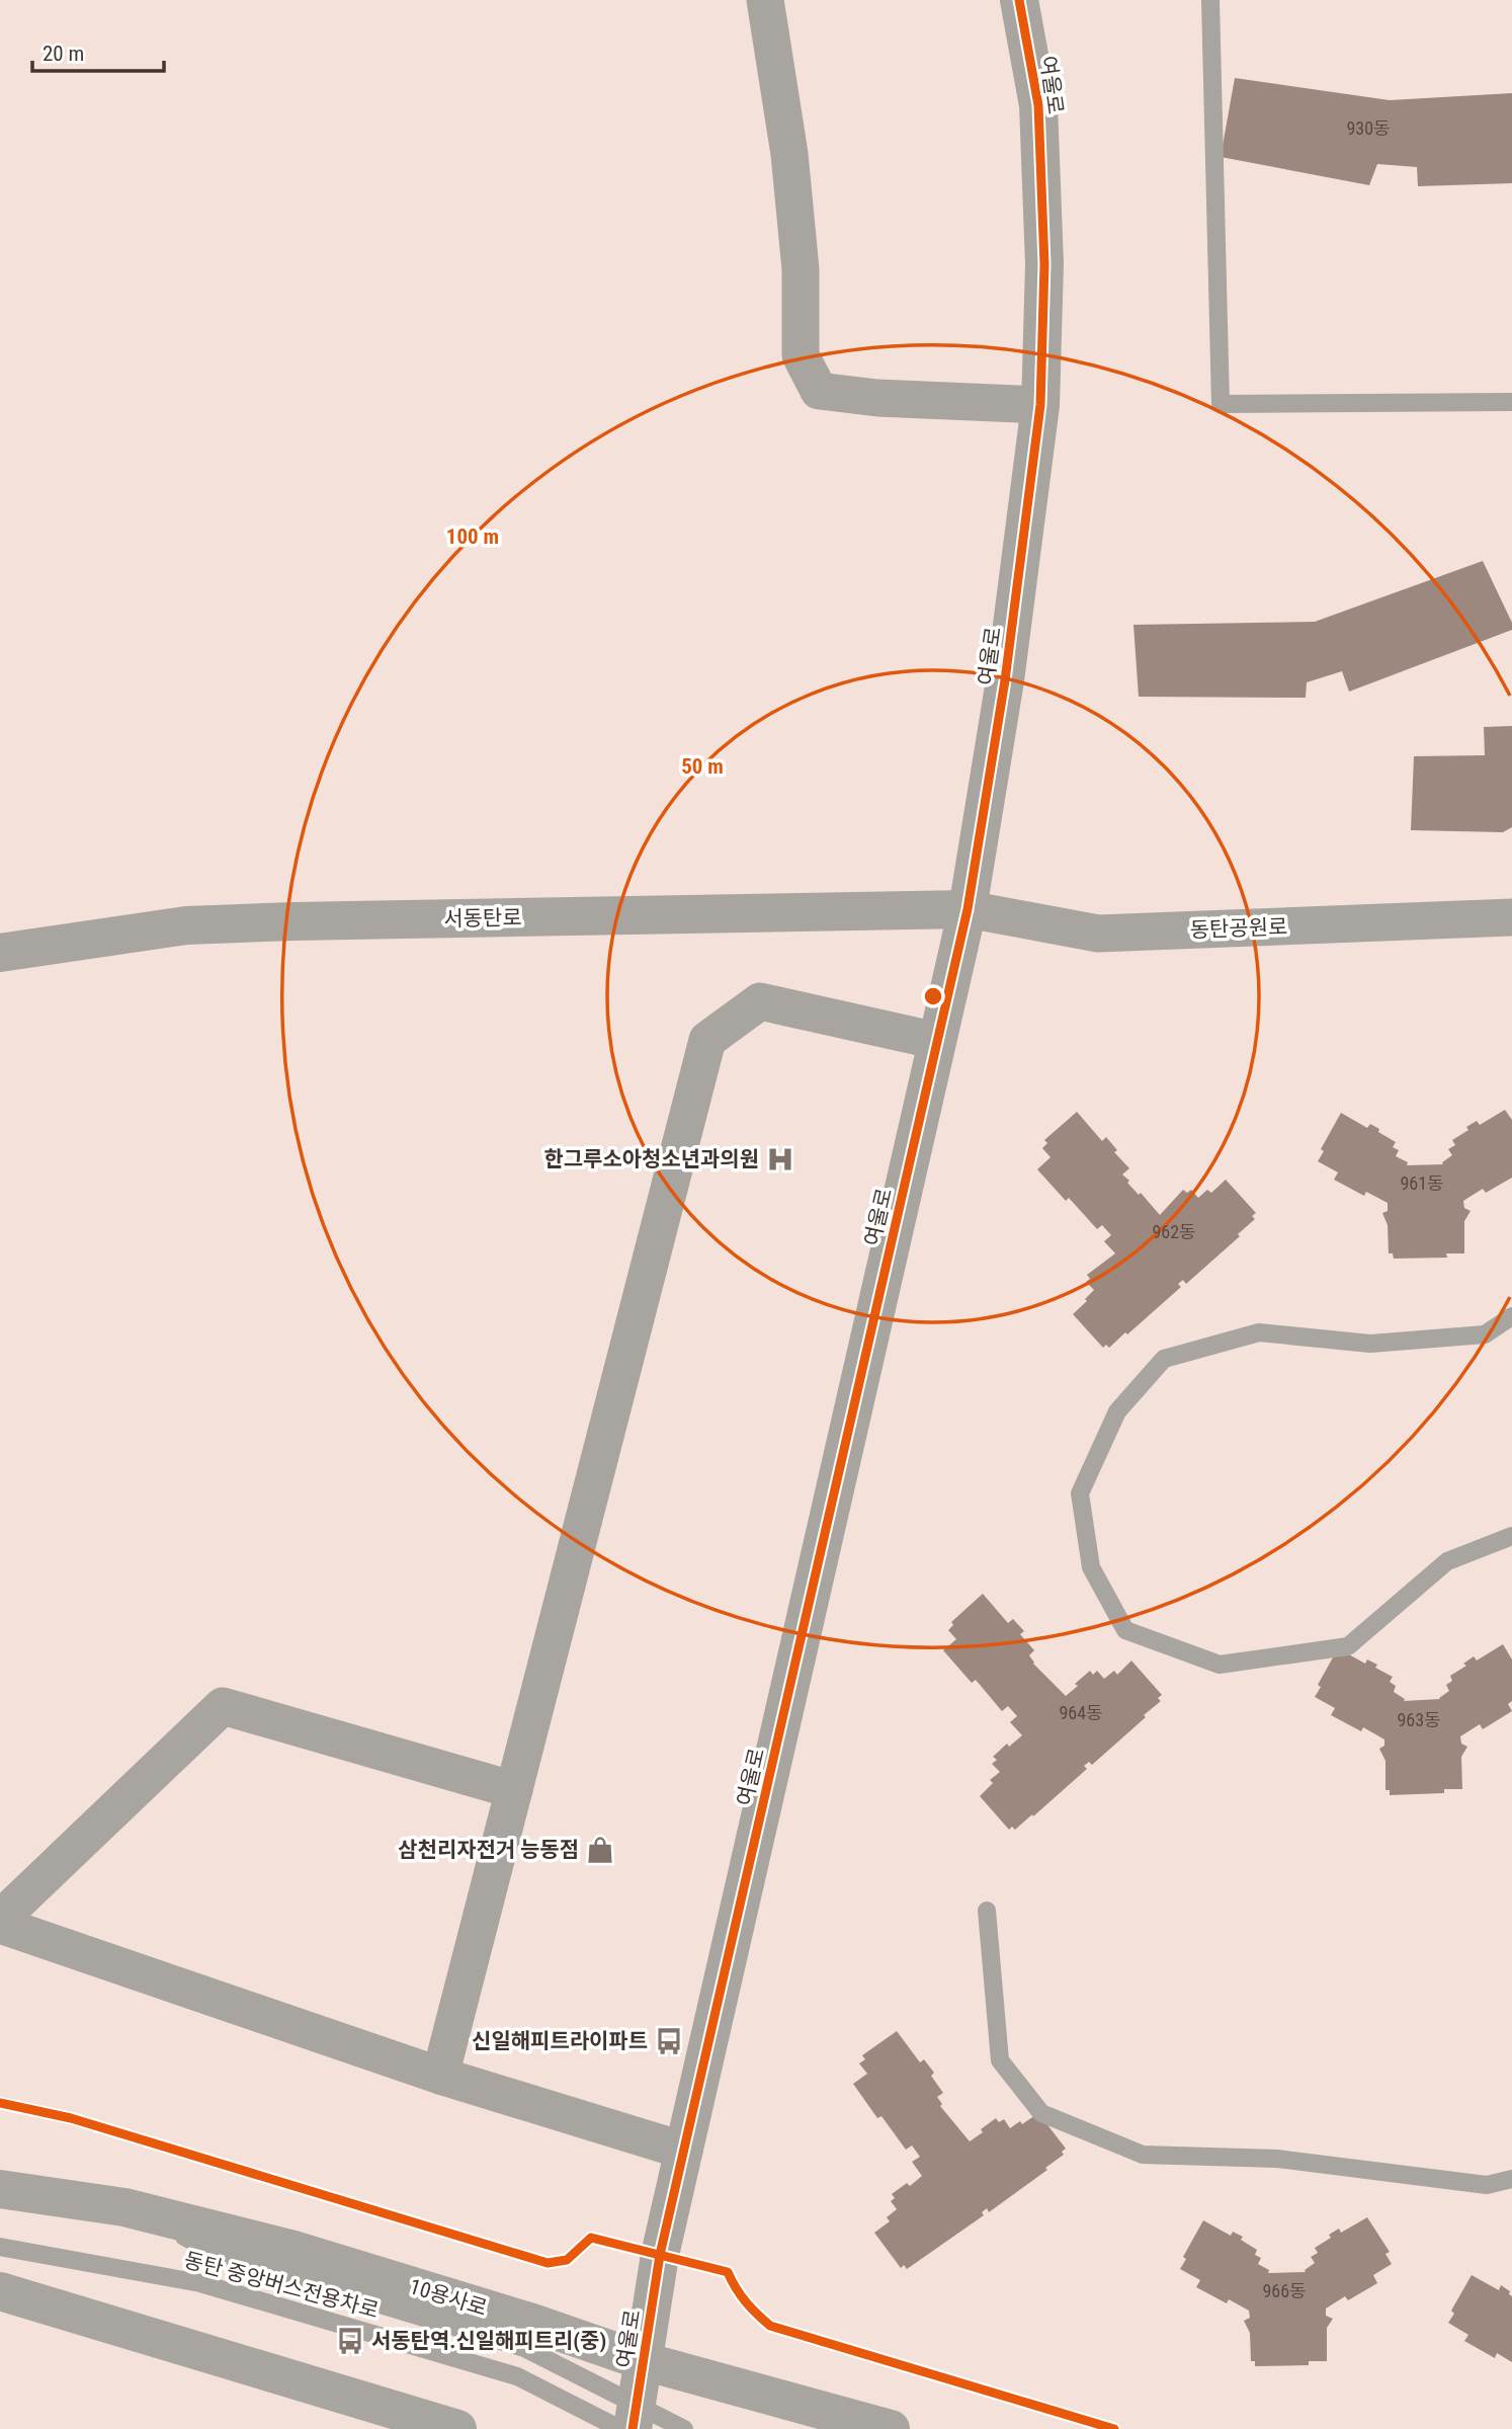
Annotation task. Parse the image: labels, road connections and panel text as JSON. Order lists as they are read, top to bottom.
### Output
{
  "streets": {
    "street": [
      "여울로",
      "서동탄로",
      "동탄공원로",
      "10용사로"
    ],
    "lane": ["동탄 중앙버스전용차로"]
  },
  "crossings": [
    ["여울로", "서동탄로"],
    ["여울로", "동탄공원로"],
    ["여울로", "동탄 중앙버스전용차로"],
    ["여울로", "10용사로"],
    ["서동탄로", "동탄공원로"],
    ["동탄 중앙버스전용차로", "10용사로"]
  ],
  "places": {
    "hospital": ["한그루소아청소년과의원"],
    "shop": ["삼천리자전거 능동점"],
    "bus stop": ["신일해피트라이파트", "서동탄역.신일해피트리(중)"]
  },
  "house_numbers": [
    "930동",
    "961동",
    "962동",
    "964동",
    "963동",
    "966동"
  ],
  "scale_bar": "20 m",
  "rings": ["100 m", "50 m"]
}
